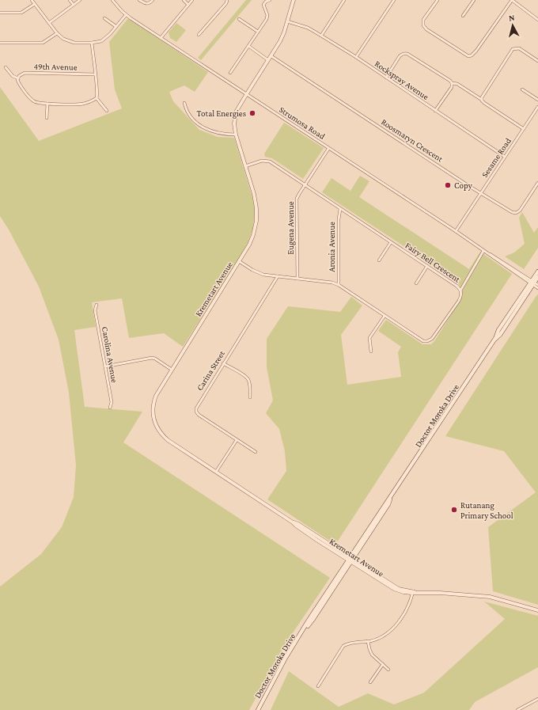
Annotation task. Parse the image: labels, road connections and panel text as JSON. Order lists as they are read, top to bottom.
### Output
{
  "streets": {
    "main road": ["Doctor Moroka Drive"],
    "street": [
      "49th Avenue",
      "Rockspray Avenue",
      "Strumosa Road",
      "Roosmaryn Crescent",
      "Sesame Road",
      "Eugena Avenue",
      "Aronia Avenue",
      "Fairy Bell Crescent",
      "Kremetart Avenue",
      "Carolina Avenue",
      "Carina Street"
    ]
  },
  "crossings": [
    ["Rockspray Avenue", "Sesame Road"],
    ["Rockspray Avenue", "Kremetart Avenue"],
    ["Strumosa Road", "Sesame Road"],
    ["Strumosa Road", "Eugena Avenue"],
    ["Strumosa Road", "Kremetart Avenue"],
    ["Strumosa Road", "Doctor Moroka Drive"],
    ["Roosmaryn Crescent", "Sesame Road"],
    ["Roosmaryn Crescent", "Kremetart Avenue"],
    ["Eugena Avenue", "Fairy Bell Crescent"],
    ["Aronia Avenue", "Fairy Bell Crescent"],
    ["Fairy Bell Crescent", "Kremetart Avenue"],
    ["Fairy Bell Crescent", "Carina Street"],
    ["Kremetart Avenue", "Doctor Moroka Drive"]
  ],
  "places": ["Total Energies", "Copy", "Rutanang Primary School"],
  "north": "top"
}
